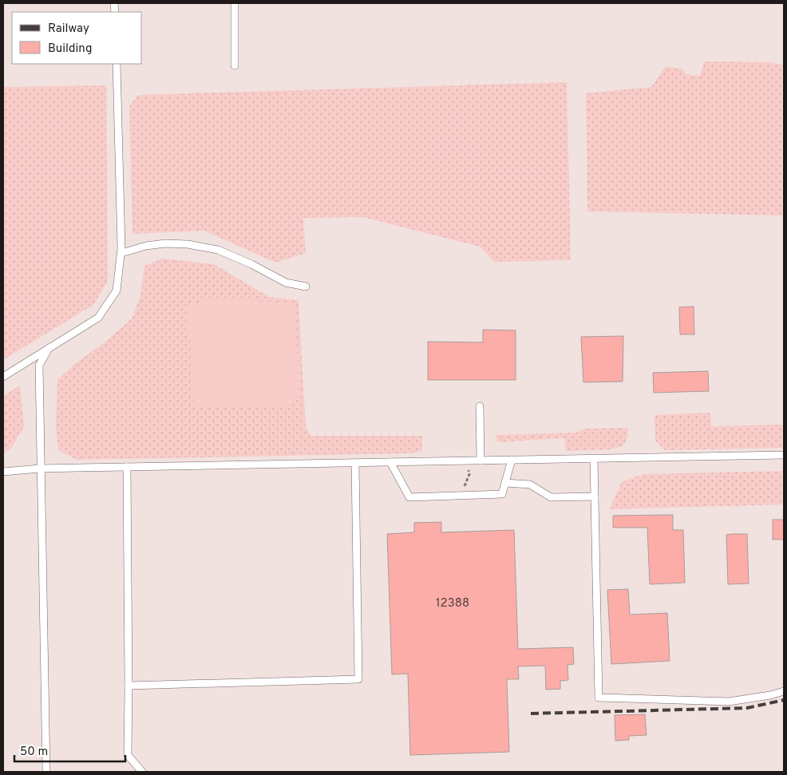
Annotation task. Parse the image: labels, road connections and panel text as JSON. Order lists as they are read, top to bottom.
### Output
{
  "house_numbers": ["12388"],
  "legend": ["Railway", "Building"],
  "scale_bar": "50 m"
}
